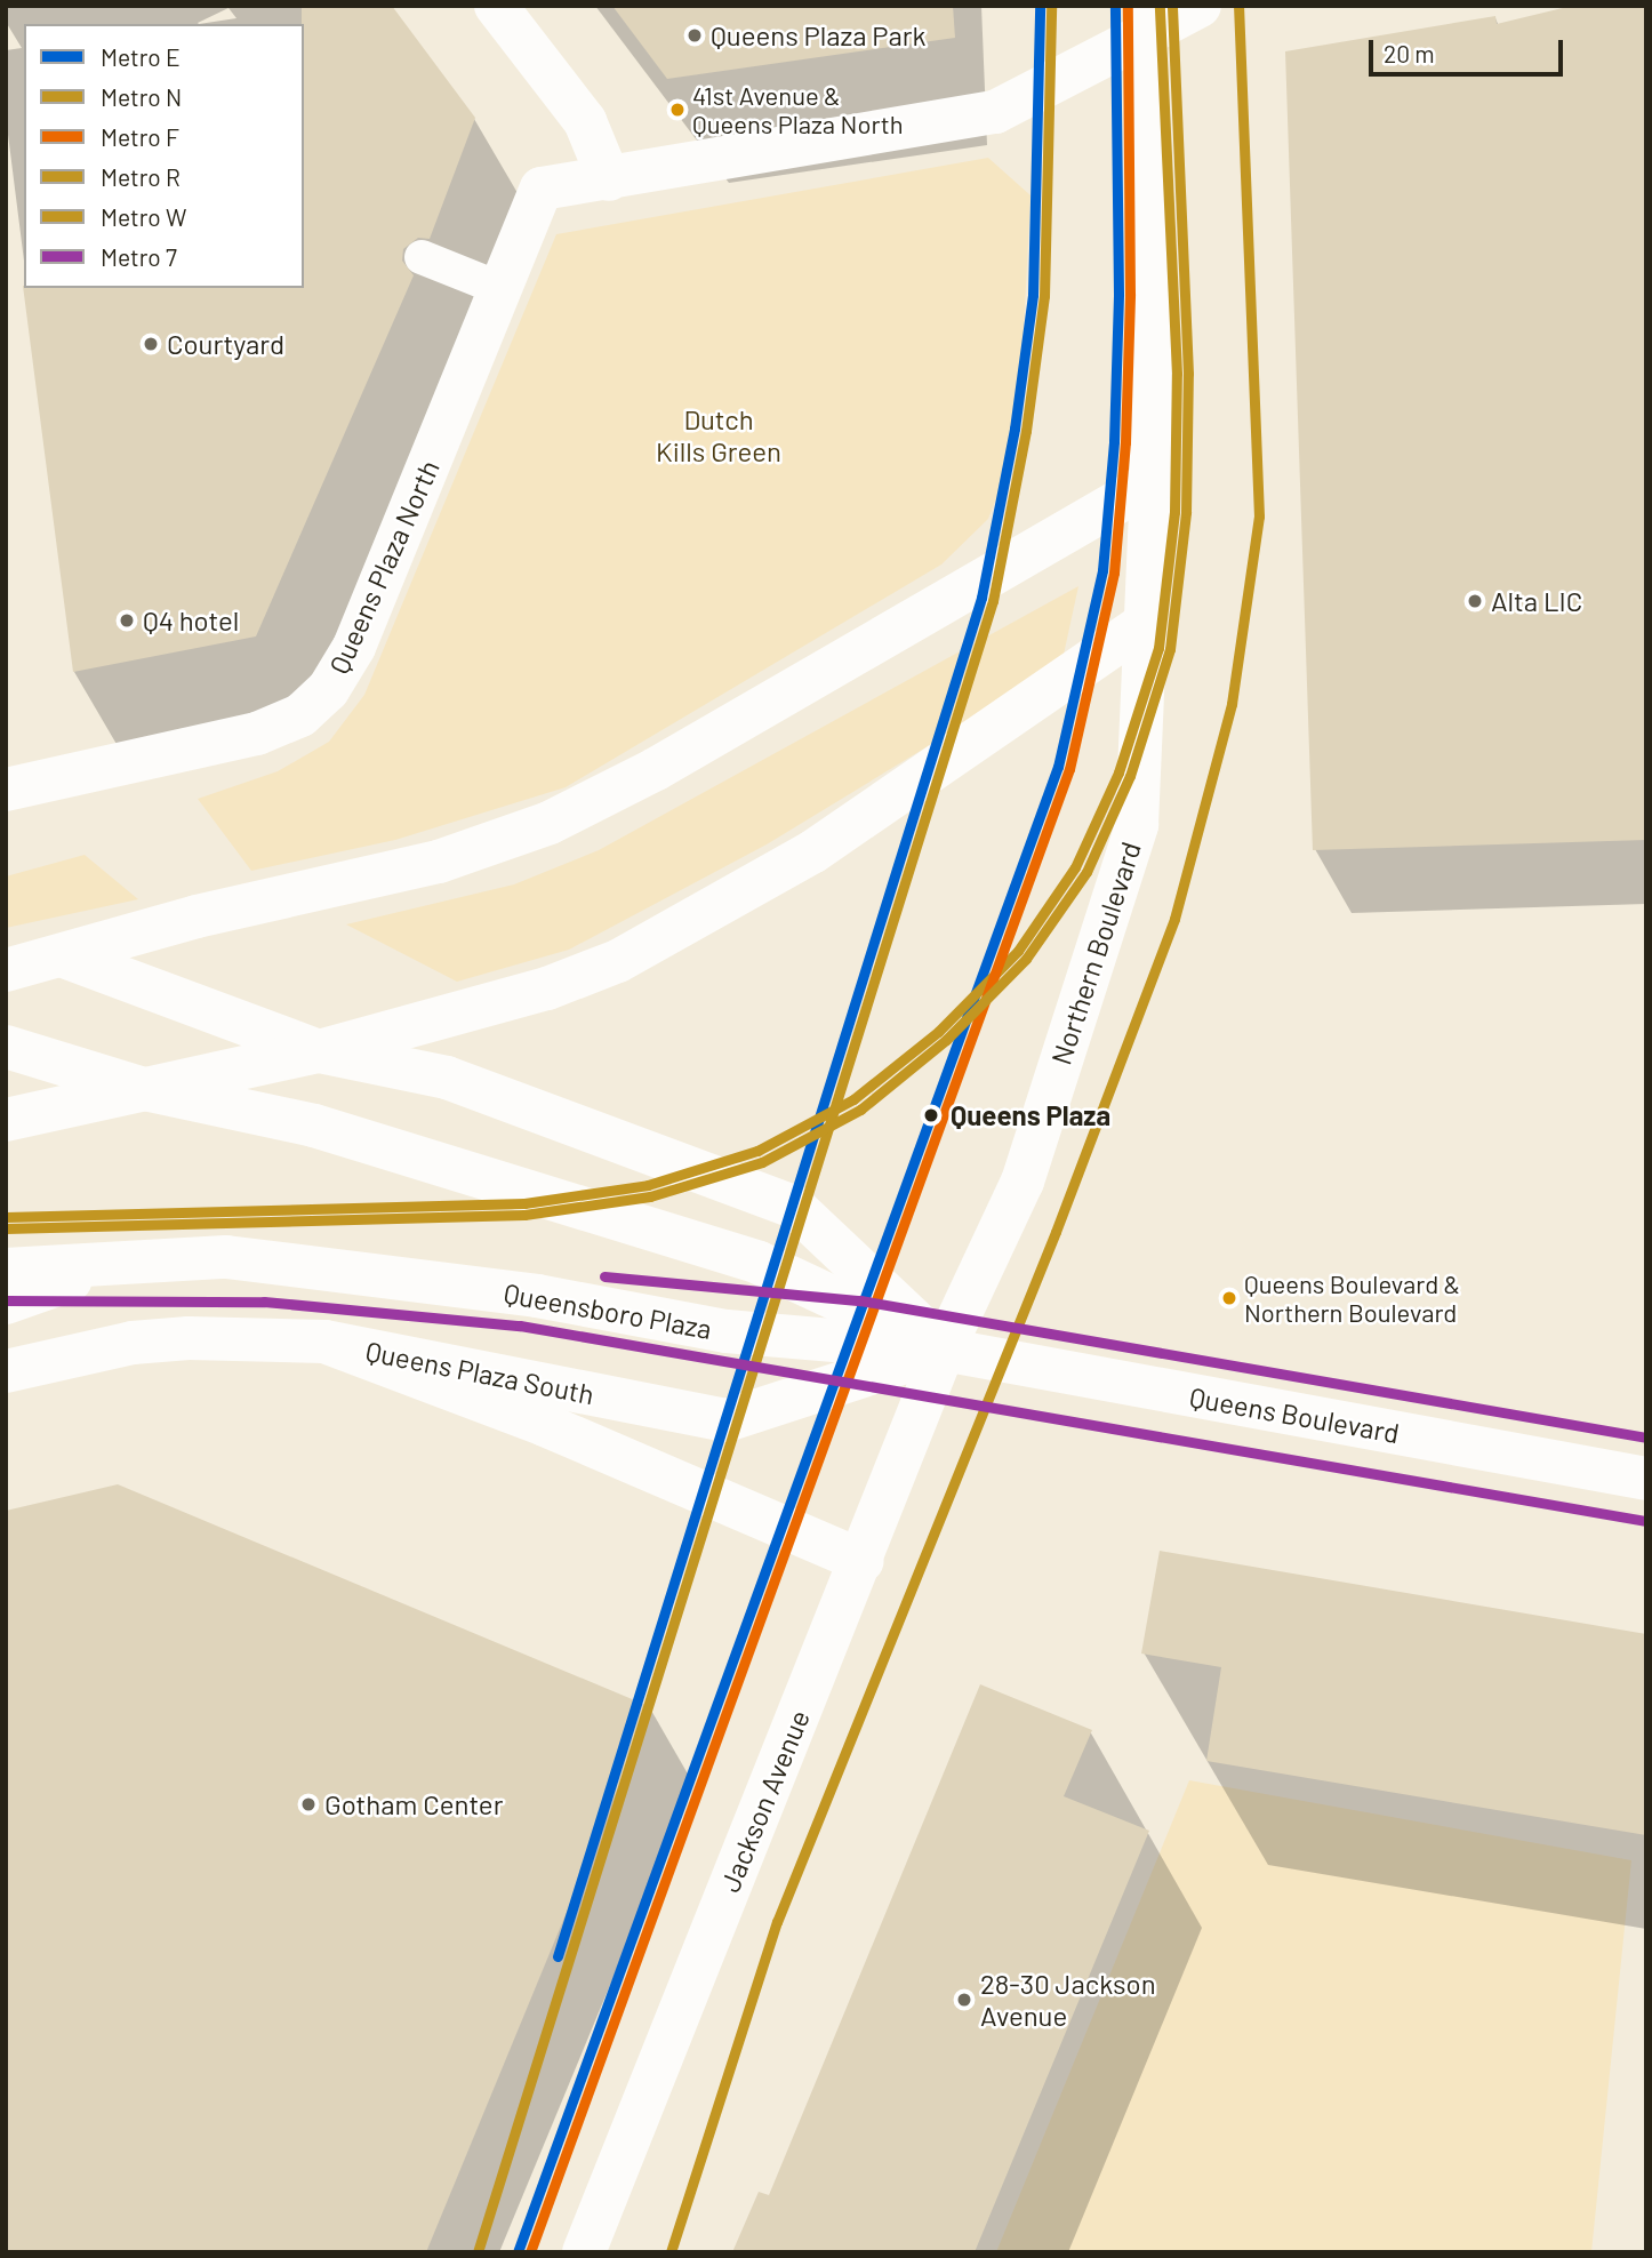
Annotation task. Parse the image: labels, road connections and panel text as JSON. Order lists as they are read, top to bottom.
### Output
{
  "streets": {
    "main road": [
      "Queens Plaza North",
      "Northern Boulevard",
      "Queensboro Plaza",
      "Queens Plaza South",
      "Queens Boulevard",
      "Jackson Avenue"
    ]
  },
  "crossings": [
    ["Northern Boulevard", "Queensboro Plaza"],
    ["Northern Boulevard", "Queens Plaza South"],
    ["Northern Boulevard", "Queens Boulevard"],
    ["Northern Boulevard", "Jackson Avenue"],
    ["Queensboro Plaza", "Queens Plaza South"],
    ["Queensboro Plaza", "Queens Boulevard"],
    ["Queensboro Plaza", "Jackson Avenue"],
    ["Queens Plaza South", "Queens Boulevard"],
    ["Queens Plaza South", "Jackson Avenue"],
    ["Queens Boulevard", "Jackson Avenue"]
  ],
  "parks": ["Dutch Kills Green"],
  "places": [
    "Queens Plaza Park",
    "41st Avenue & Queens Plaza North",
    "Courtyard",
    "Alta LIC",
    "Q4 hotel",
    "Queens Plaza",
    "Queens Boulevard & Northern Boulevard",
    "Gotham Center",
    "28-30 Jackson Avenue"
  ],
  "lines": [
    "metro line E",
    "metro line N",
    "metro line F",
    "metro line R",
    "metro line W",
    "metro line 7"
  ],
  "legend": [
    "Metro E",
    "Metro N",
    "Metro F",
    "Metro R",
    "Metro W",
    "Metro 7"
  ],
  "scale_bar": "20 m"
}
